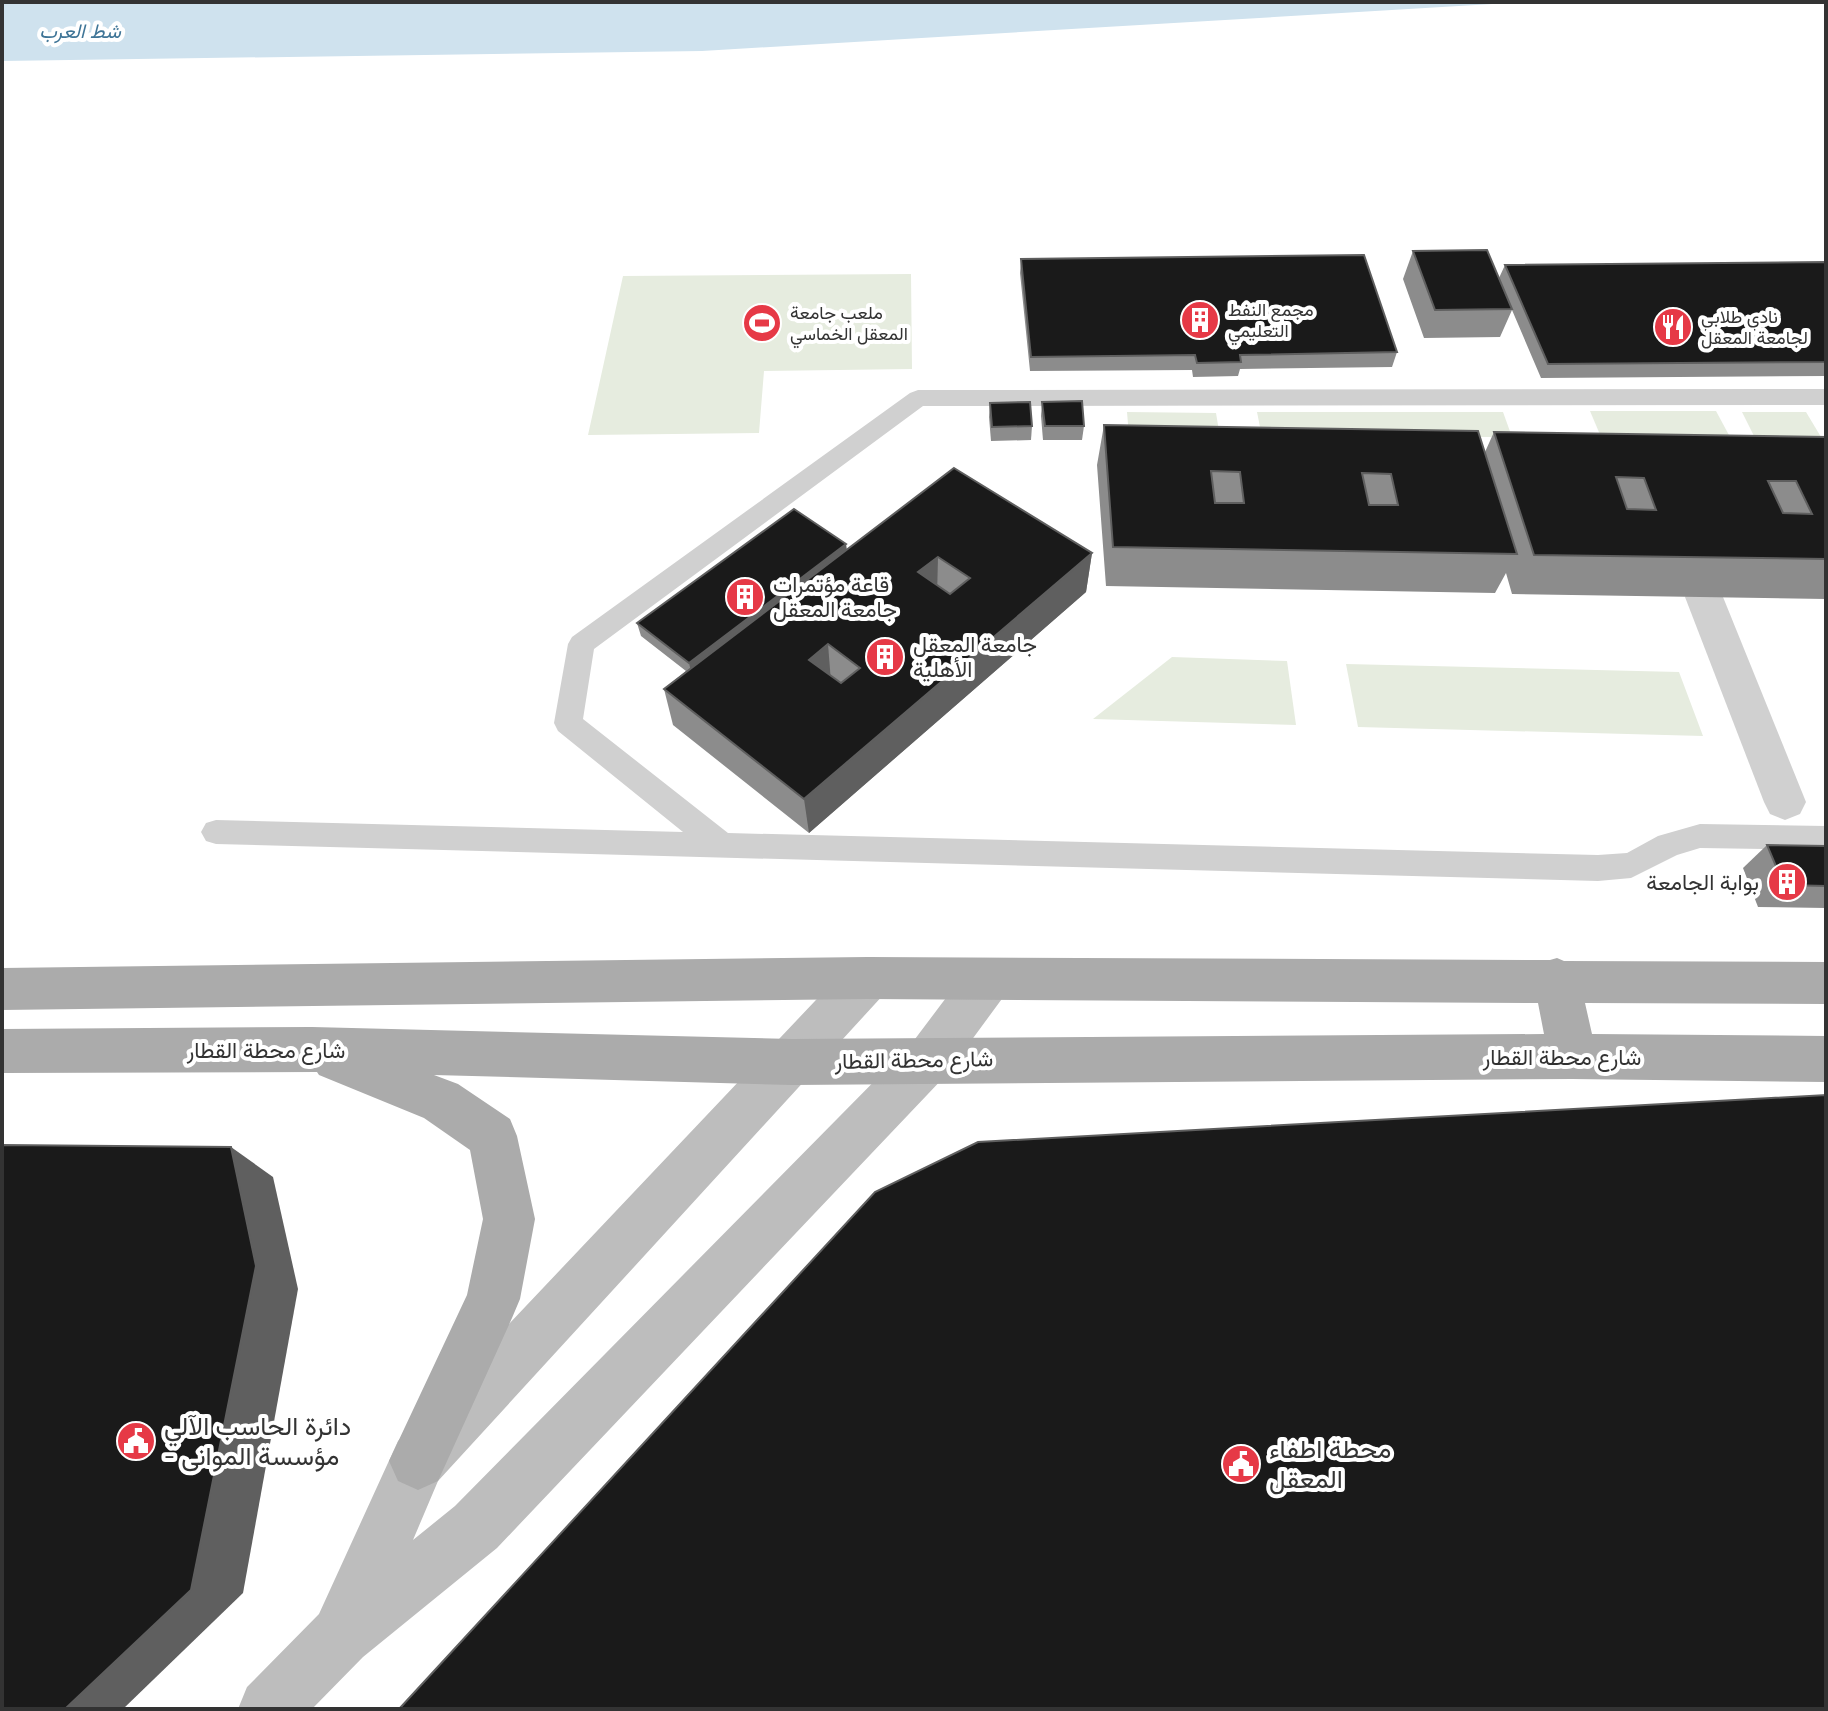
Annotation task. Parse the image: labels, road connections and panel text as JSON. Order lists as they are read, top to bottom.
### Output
{
  "streets": {
    "main road": ["شارع محطة القطار"]
  },
  "water": ["شط العرب"],
  "places": {
    "building": [
      "مجمع النفط التعليمي",
      "قاعة مؤتمرات جامعة المعقل",
      "جامعة المعقل الأهلية",
      "بوابة الجامعة"
    ],
    "sports": ["ملعب جامعة المعقل الخماسي"],
    "restaurant": ["نادي طلابي لجامعة المعقل"],
    "public building": ["دائرة الحاسب الآلي - مؤسسة الموانى", "محطة اطفاء المعقل"]
  }
}
